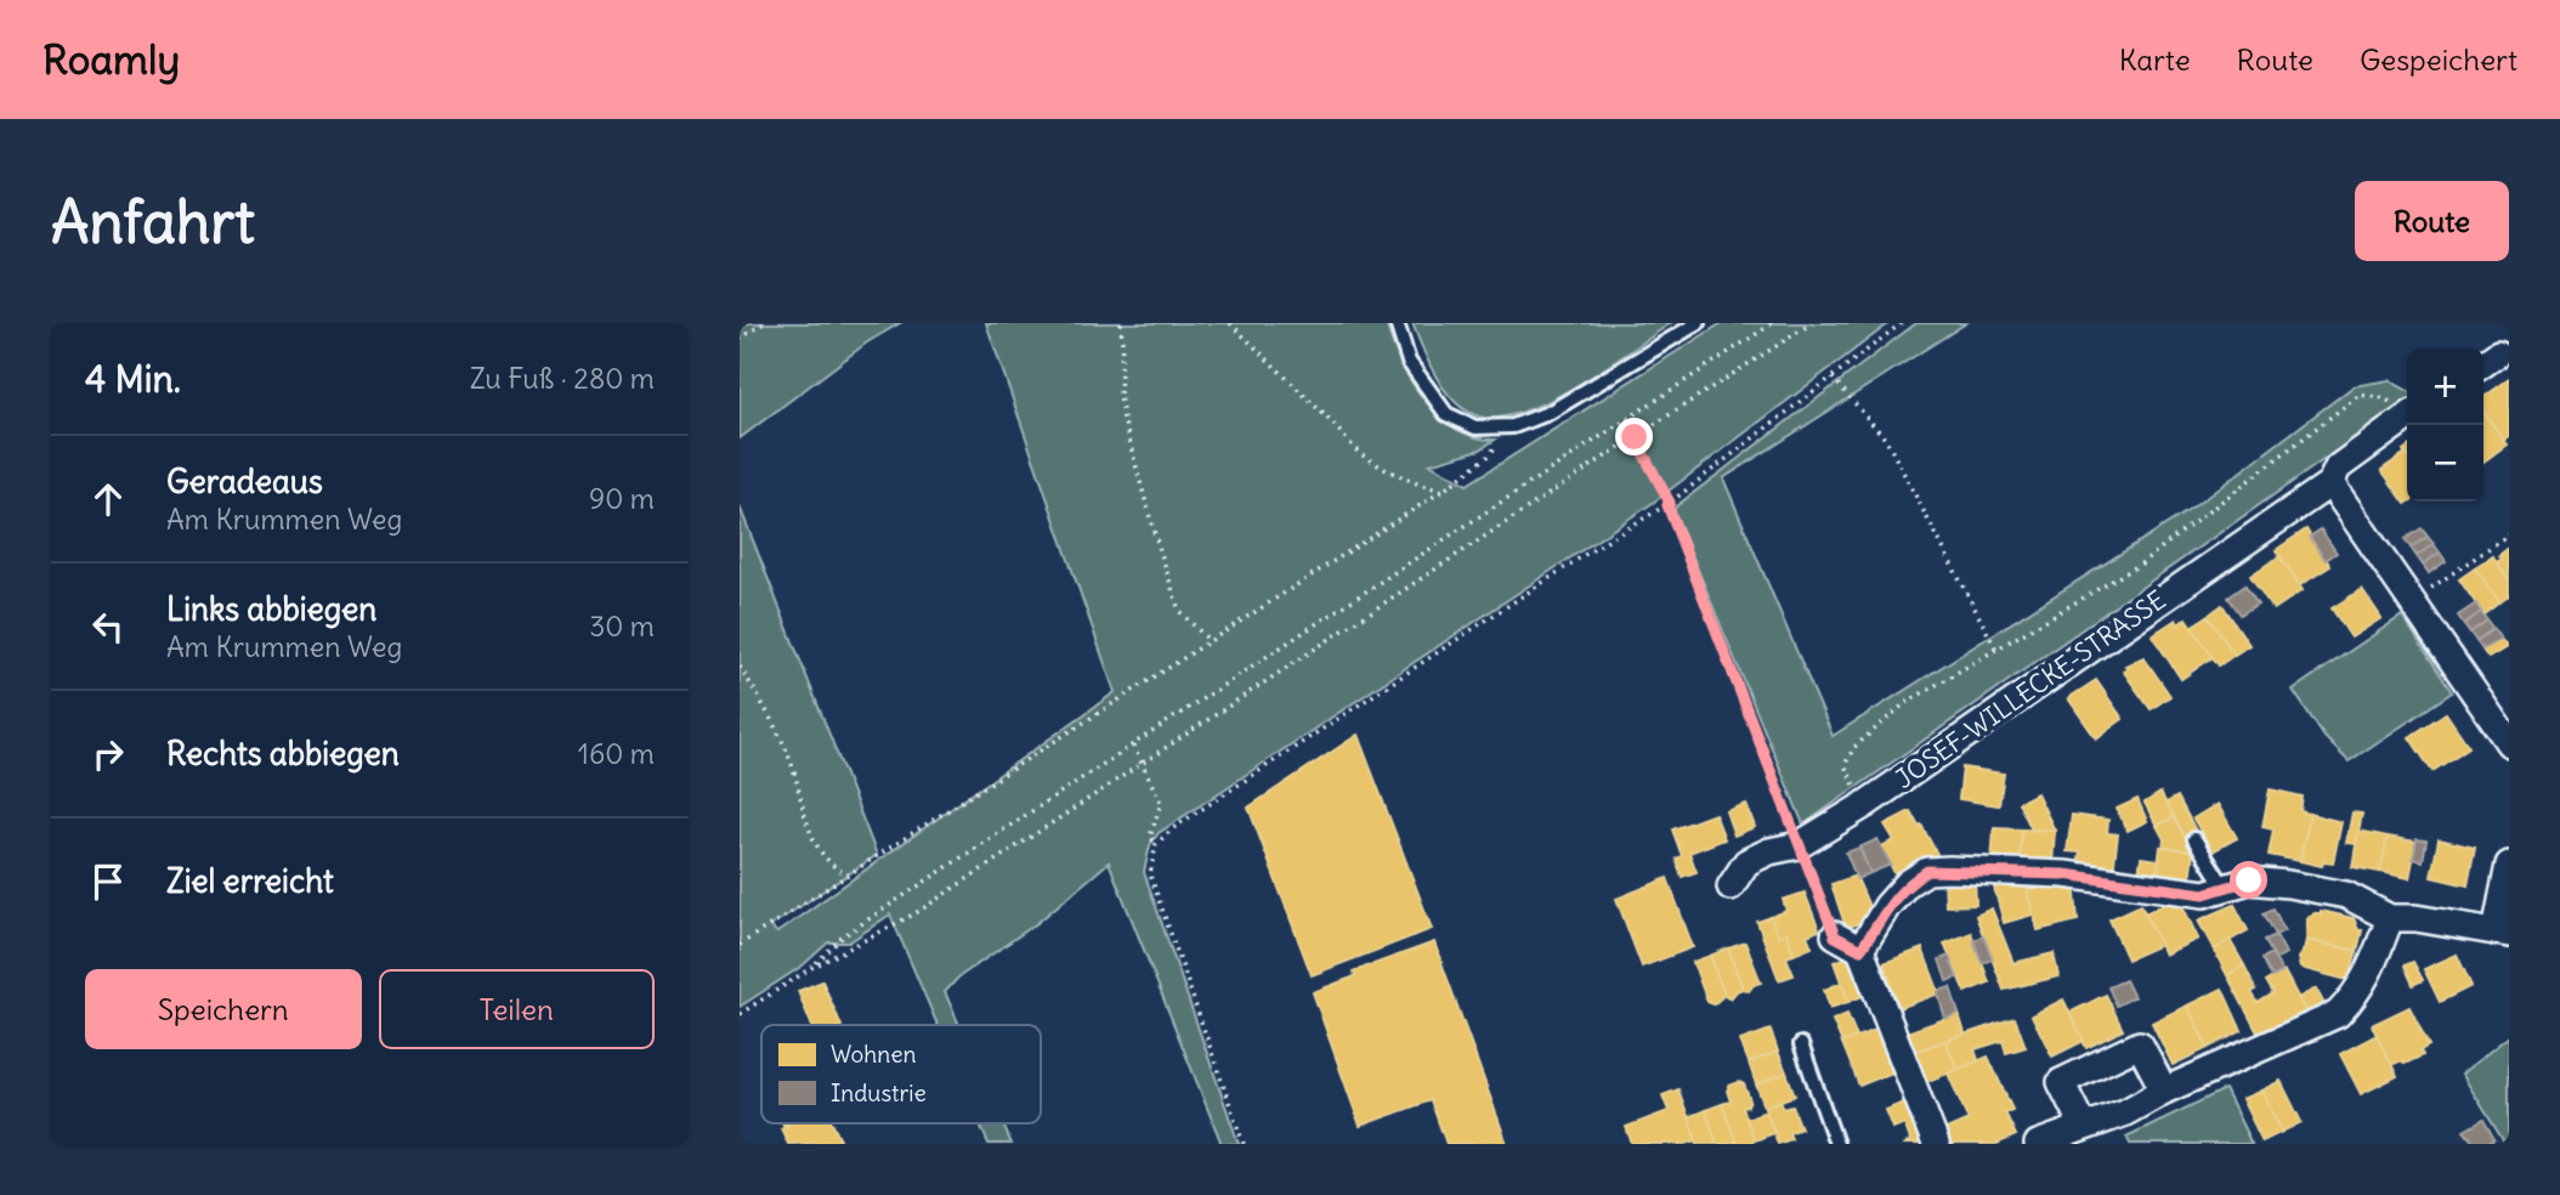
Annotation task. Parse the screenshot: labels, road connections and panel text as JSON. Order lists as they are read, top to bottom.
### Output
{
  "streets": {
    "street": ["JOSEF-WILLECKE-STRASSE"]
  },
  "legend": ["Wohnen", "Industrie"],
  "page": {
    "header": "Roamly",
    "nav": ["Karte", "Route", "Gespeichert"],
    "buttons": [
      "Route",
      ["Speichern", "Teilen"]
    ],
    "title": "Anfahrt",
    "heading": ["4 Min.", "Zu Fuß · 280 m"],
    "map_buttons": ["+", "−"],
    "list": [
      ["Geradeaus", "Am Krummen Weg", "90 m"],
      ["Links abbiegen", "Am Krummen Weg", "30 m"],
      ["Rechts abbiegen", "160 m"],
      "Ziel erreicht"
    ]
  }
}
